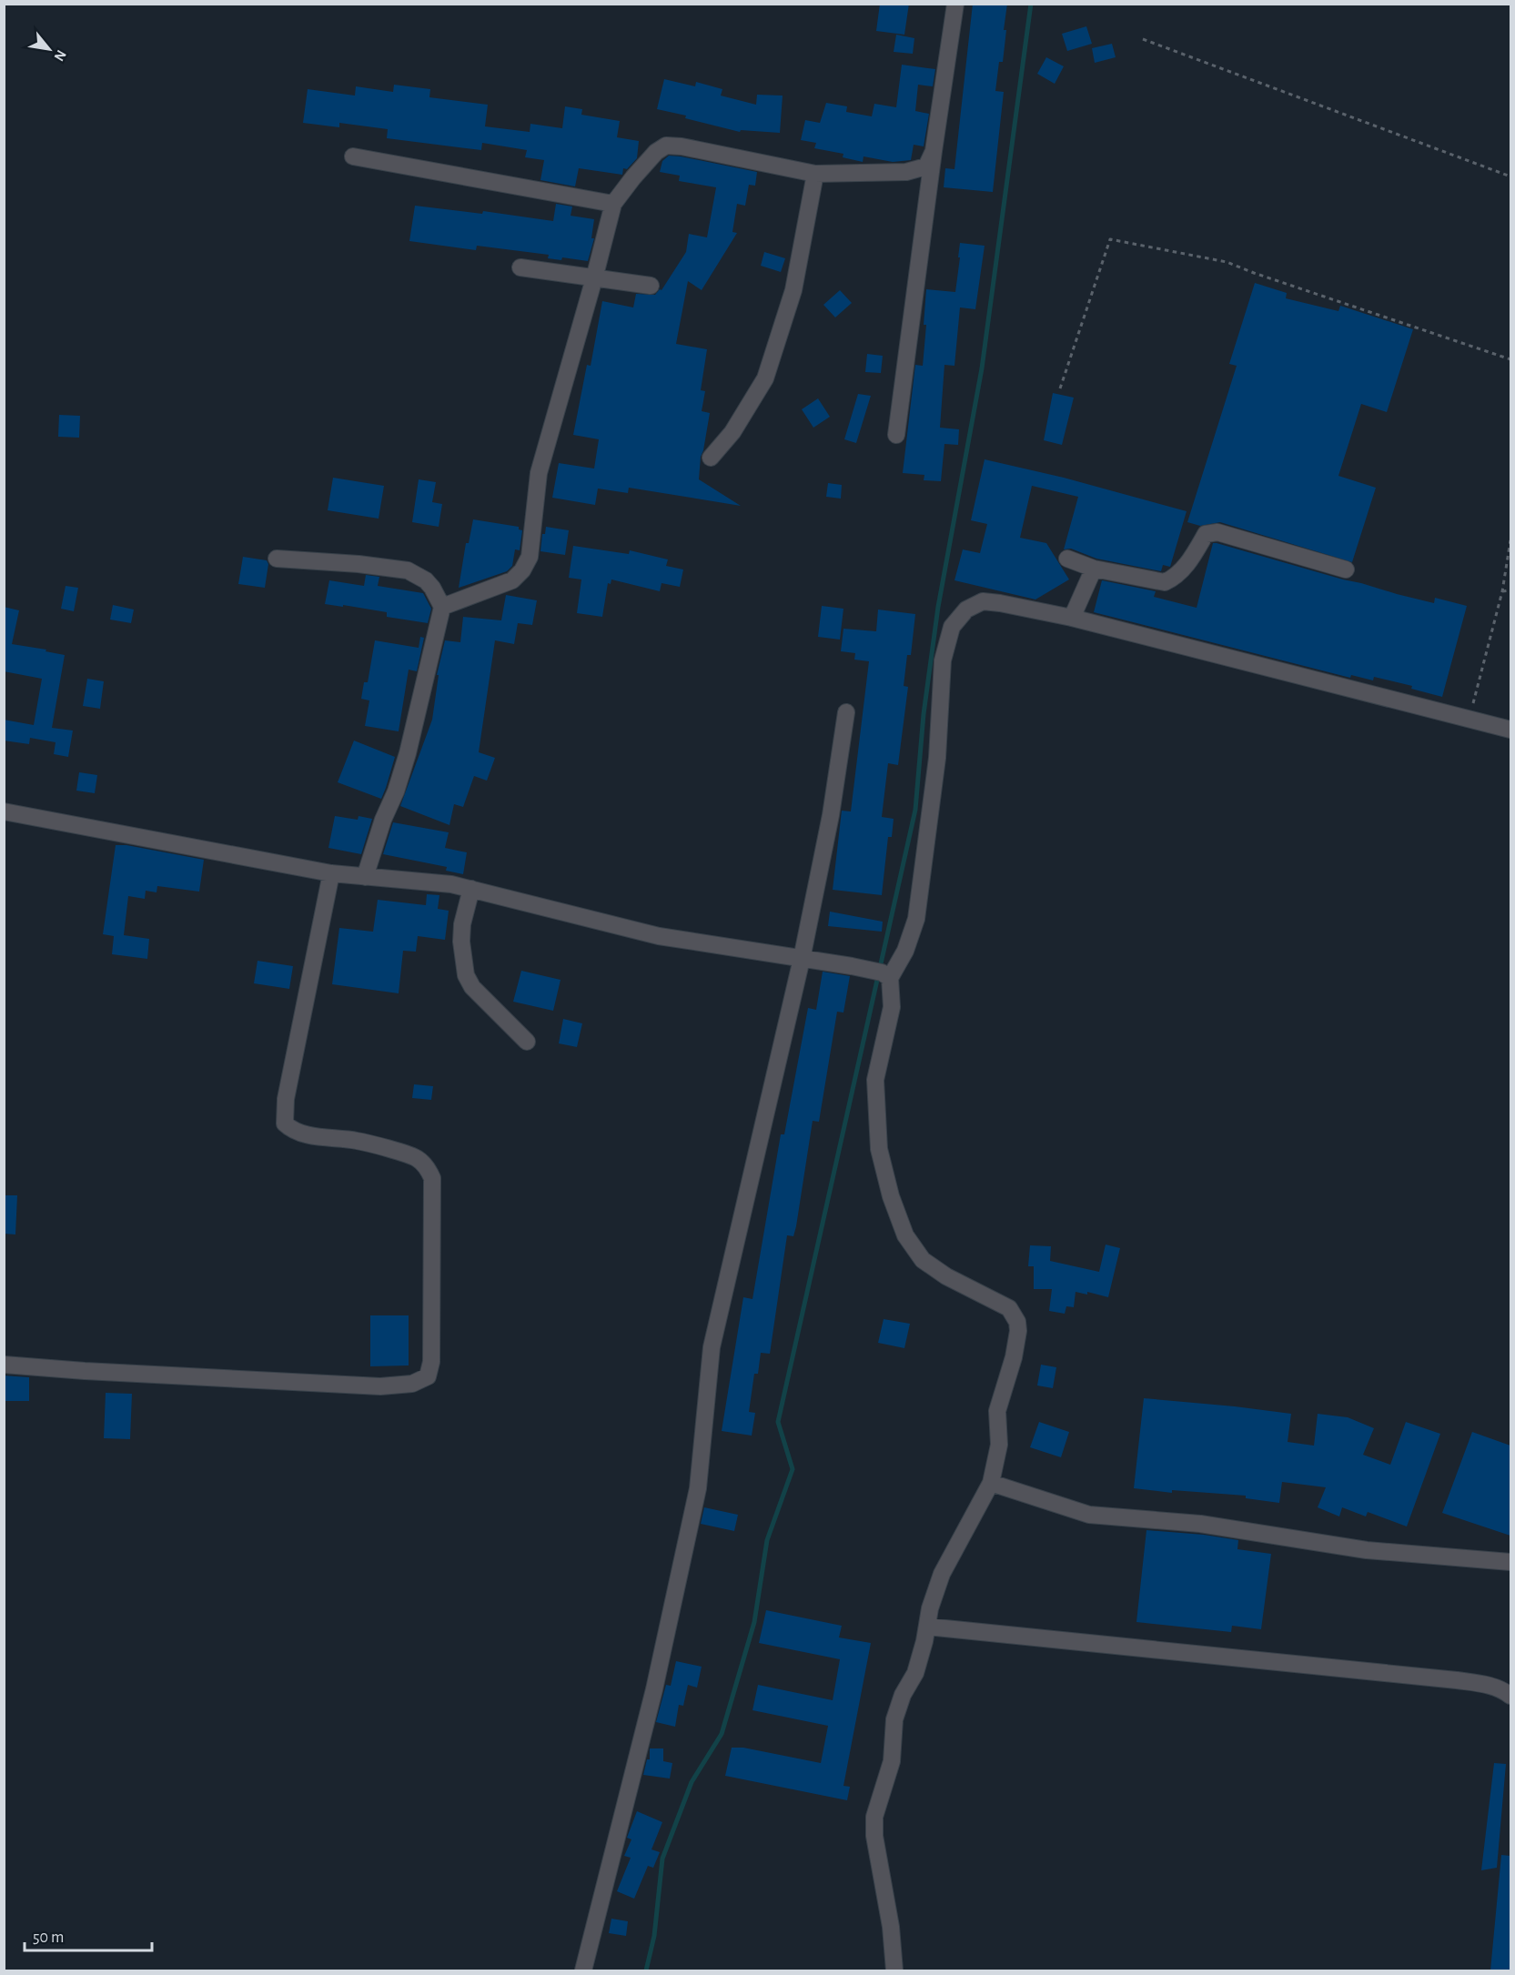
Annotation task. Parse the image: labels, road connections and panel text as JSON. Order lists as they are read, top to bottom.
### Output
{
  "scale_bar": "50 m",
  "north": "bottom right"
}
